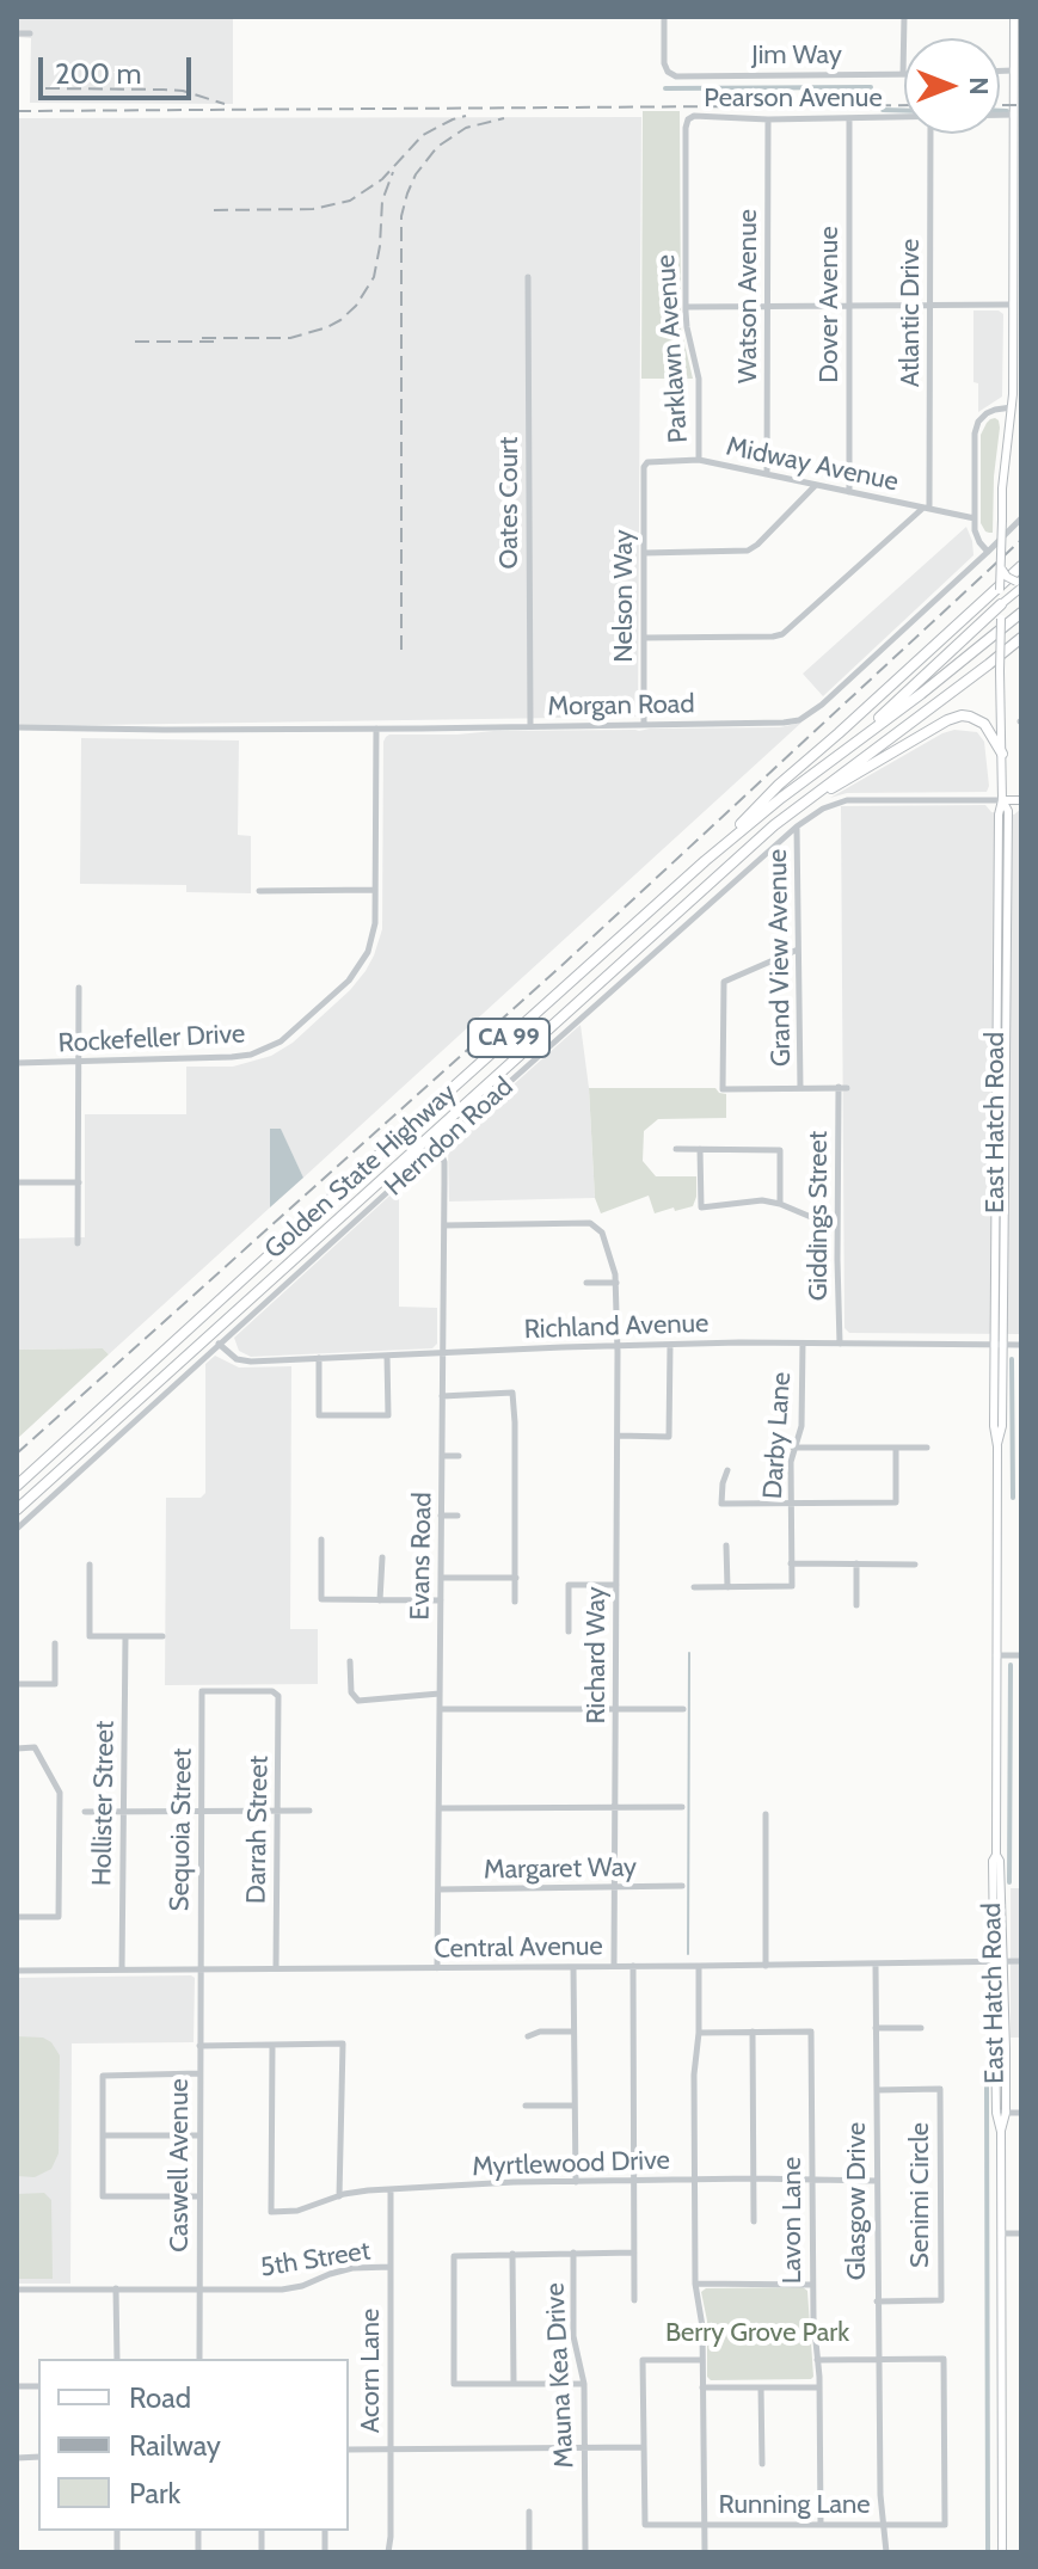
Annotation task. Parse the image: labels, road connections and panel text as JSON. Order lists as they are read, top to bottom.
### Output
{
  "streets": {
    "highway": ["CA 99", "Golden State Highway"],
    "main road": ["East Hatch Road", "Herndon Road"],
    "street": [
      "Jim Way",
      "Pearson Avenue",
      "Watson Avenue",
      "Dover Avenue",
      "Atlantic Drive",
      "Parklawn Avenue",
      "Midway Avenue",
      "Oates Court",
      "Nelson Way",
      "Morgan Road",
      "Grand View Avenue",
      "Rockefeller Drive",
      "Giddings Street",
      "Richland Avenue",
      "Darby Lane",
      "Evans Road",
      "Richard Way",
      "Hollister Street",
      "Sequoia Street",
      "Darrah Street",
      "Margaret Way",
      "Central Avenue",
      "Myrtlewood Drive",
      "Caswell Avenue",
      "Senimi Circle",
      "Glasgow Drive",
      "Lavon Lane",
      "5th Street",
      "Acorn Lane",
      "Mauna Kea Drive",
      "Running Lane"
    ]
  },
  "crossings": [
    ["Pearson Avenue", "Watson Avenue"],
    ["Pearson Avenue", "Dover Avenue"],
    ["Pearson Avenue", "Parklawn Avenue"],
    ["Pearson Avenue", "East Hatch Road"],
    ["Watson Avenue", "Midway Avenue"],
    ["Dover Avenue", "Midway Avenue"],
    ["Atlantic Drive", "Midway Avenue"],
    ["Parklawn Avenue", "Midway Avenue"],
    ["Midway Avenue", "Nelson Way"],
    ["Oates Court", "Morgan Road"],
    ["Nelson Way", "Morgan Road"],
    ["Morgan Road", "Rockefeller Drive"],
    ["Grand View Avenue", "Herndon Road"],
    ["Grand View Avenue", "Giddings Street"],
    ["East Hatch Road", "Herndon Road"],
    ["East Hatch Road", "Richland Avenue"],
    ["East Hatch Road", "Central Avenue"],
    ["Herndon Road", "Richland Avenue"],
    ["Herndon Road", "Evans Road"],
    ["Giddings Street", "Richland Avenue"],
    ["Richland Avenue", "Darby Lane"],
    ["Richland Avenue", "Evans Road"],
    ["Richland Avenue", "Richard Way"],
    ["Evans Road", "Richard Way"],
    ["Evans Road", "Margaret Way"],
    ["Evans Road", "Central Avenue"],
    ["Richard Way", "Margaret Way"],
    ["Richard Way", "Central Avenue"],
    ["Hollister Street", "Central Avenue"],
    ["Sequoia Street", "Darrah Street"],
    ["Sequoia Street", "Central Avenue"],
    ["Sequoia Street", "Caswell Avenue"],
    ["Darrah Street", "Central Avenue"],
    ["Central Avenue", "Caswell Avenue"],
    ["Central Avenue", "Glasgow Drive"],
    ["Myrtlewood Drive", "Glasgow Drive"],
    ["Myrtlewood Drive", "Lavon Lane"],
    ["Myrtlewood Drive", "Acorn Lane"],
    ["Caswell Avenue", "5th Street"],
    ["Senimi Circle", "Glasgow Drive"],
    ["Glasgow Drive", "Running Lane"],
    ["Lavon Lane", "Running Lane"],
    ["5th Street", "Acorn Lane"]
  ],
  "parks": ["Berry Grove Park"],
  "legend": ["Road", "Railway", "Park"],
  "scale_bar": "200 m",
  "north": "right"
}
